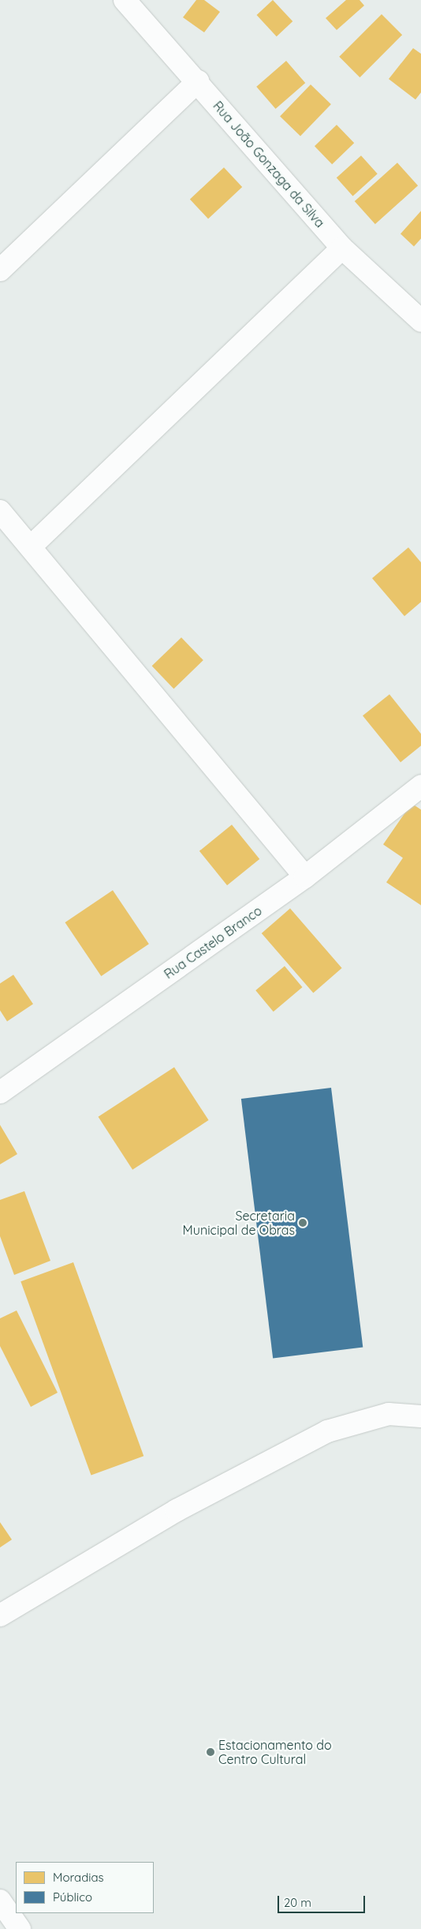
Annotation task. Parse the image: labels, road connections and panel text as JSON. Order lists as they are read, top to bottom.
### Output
{
  "streets": {
    "street": ["Rua João Gonzaga da Silva", "Rua Castelo Branco"]
  },
  "places": ["Secretaria Municipal de Obras", "Estacionamento do Centro Cultural"],
  "legend": ["Moradias", "Público"],
  "scale_bar": "20 m"
}
